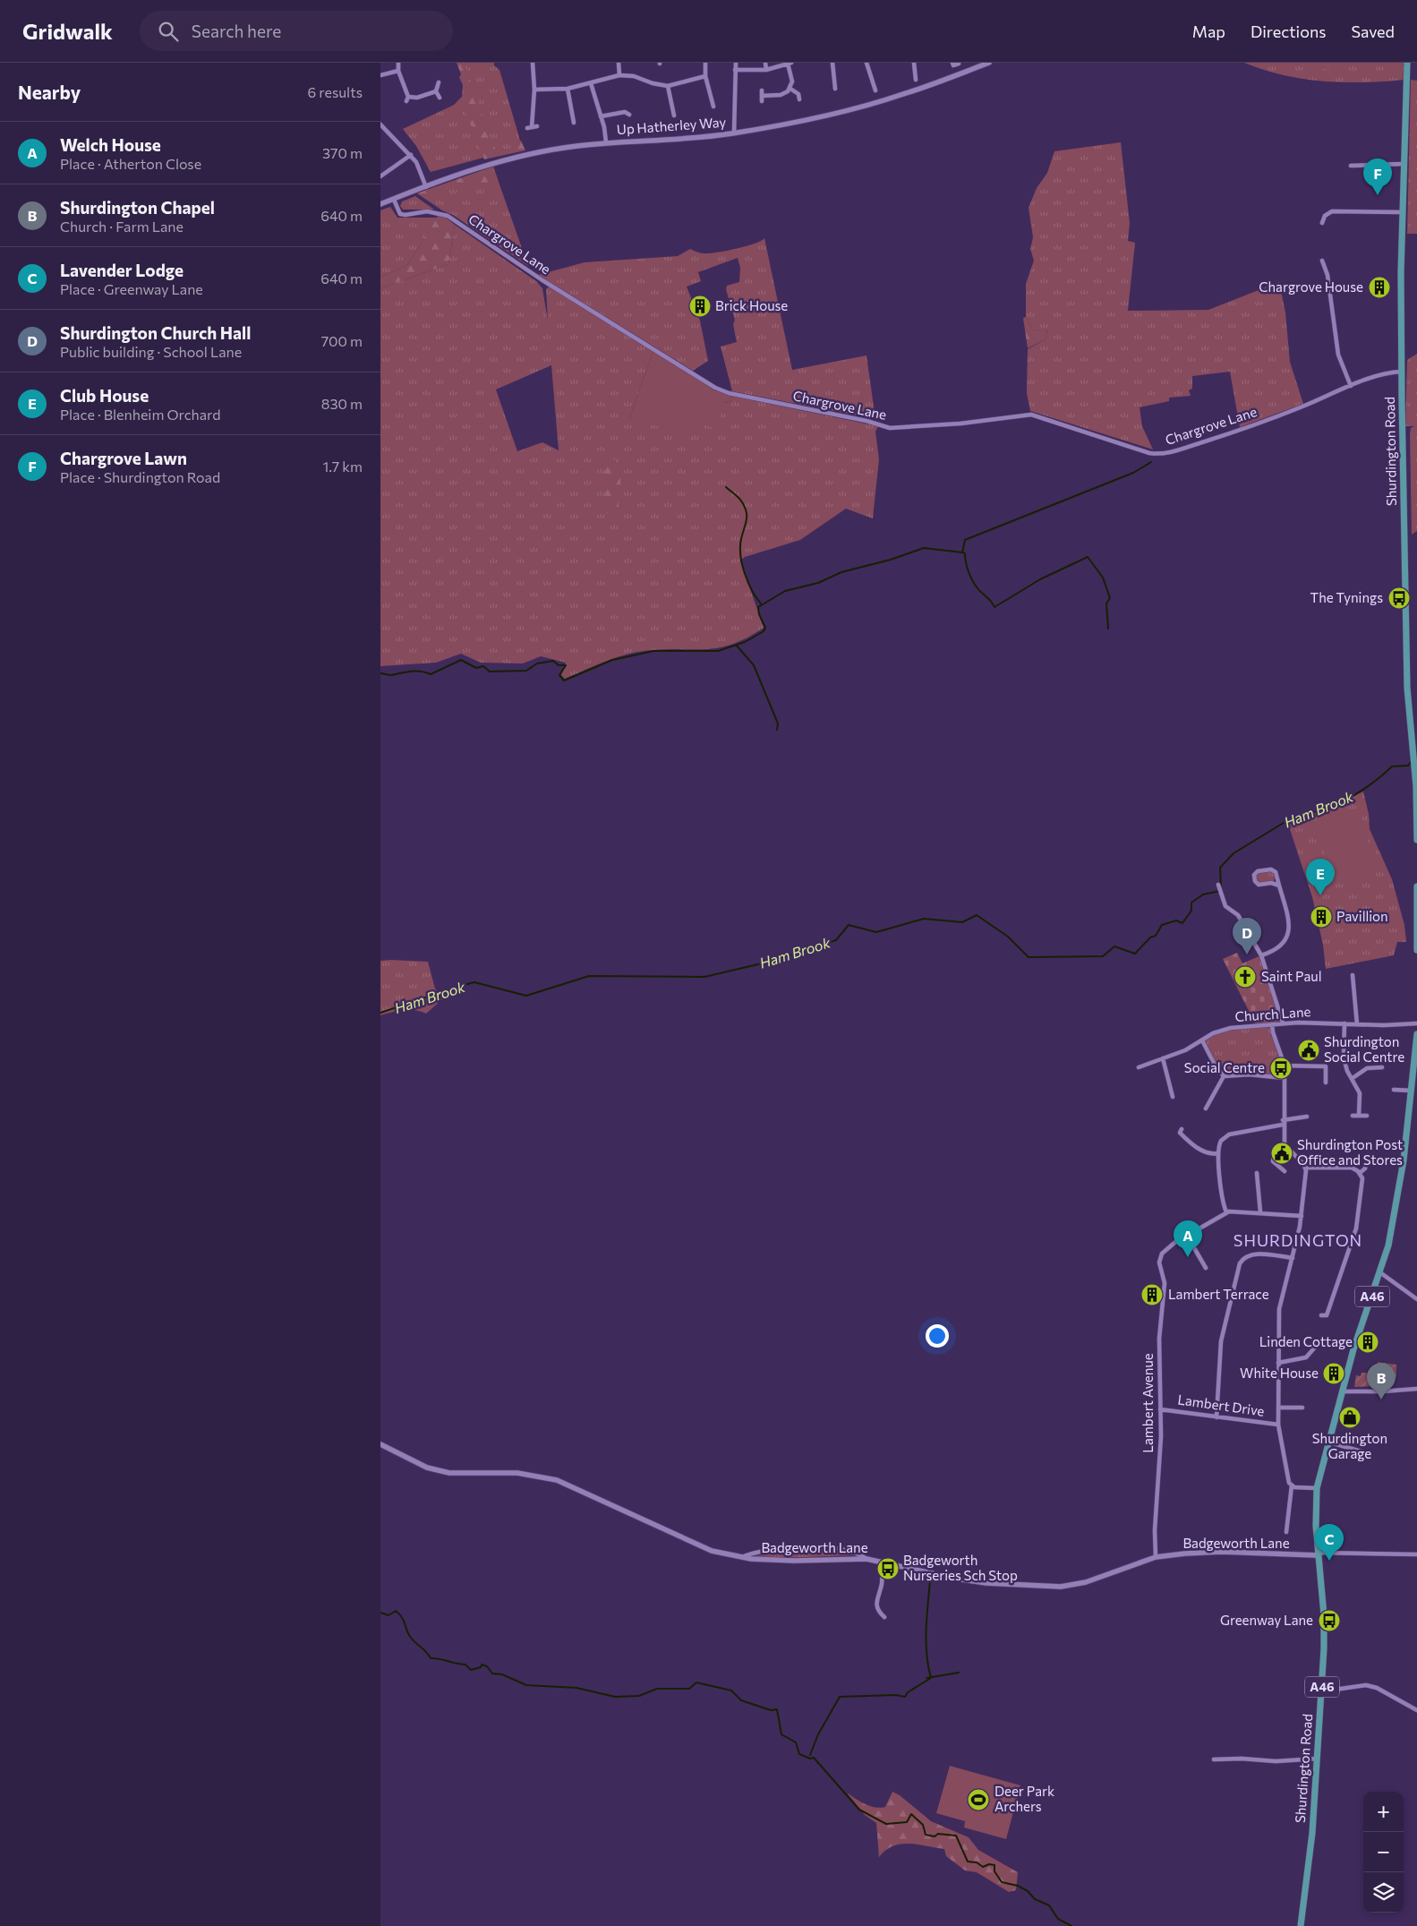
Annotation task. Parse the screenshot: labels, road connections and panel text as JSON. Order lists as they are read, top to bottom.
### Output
{
  "streets": {
    "main road": ["Shurdington Road", "A46"],
    "street": [
      "Up Hatherley Way",
      "Chargrove Lane",
      "Church Lane",
      "Lambert Avenue",
      "Lambert Drive",
      "Badgeworth Lane"
    ]
  },
  "crossings": [
    ["Up Hatherley Way", "Chargrove Lane"],
    ["Chargrove Lane", "Shurdington Road"],
    ["Shurdington Road", "Badgeworth Lane"],
    ["Lambert Avenue", "Lambert Drive"],
    ["Lambert Avenue", "Badgeworth Lane"]
  ],
  "districts": ["SHURDINGTON"],
  "water": ["Ham Brook"],
  "places": {
    "building": [
      "Chargrove House",
      "Brick House",
      "Pavillion",
      "Lambert Terrace",
      "Linden Cottage",
      "White House"
    ],
    "bus stop": [
      "The Tynings",
      "Social Centre",
      "Badgeworth Nurseries Sch Stop",
      "Greenway Lane"
    ],
    "church": ["Saint Paul"],
    "public building": ["Shurdington Social Centre", "Shurdington Post Office and Stores"],
    "shop": ["Shurdington Garage"],
    "sports": ["Deer Park Archers"]
  },
  "page": {
    "header": "Gridwalk",
    "search": "Search here",
    "nav": ["Map", "Directions", "Saved"],
    "heading": ["Nearby", "6 results"],
    "list": [
      {
        "mark": "A",
        "name": "Welch House",
        "note": "Place · Atherton Close",
        "value": "370 m"
      },
      {
        "mark": "B",
        "name": "Shurdington Chapel",
        "note": "Church · Farm Lane",
        "value": "640 m"
      },
      {
        "mark": "C",
        "name": "Lavender Lodge",
        "note": "Place · Greenway Lane",
        "value": "640 m"
      },
      {
        "mark": "D",
        "name": "Shurdington Church Hall",
        "note": "Public building · School Lane",
        "value": "700 m"
      },
      {
        "mark": "E",
        "name": "Club House",
        "note": "Place · Blenheim Orchard",
        "value": "830 m"
      },
      {
        "mark": "F",
        "name": "Chargrove Lawn",
        "note": "Place · Shurdington Road",
        "value": "1.7 km"
      }
    ],
    "pins": [
      "F",
      "E",
      "D",
      "A",
      "B",
      "C"
    ],
    "map_buttons": ["+", "−"]
  }
}
